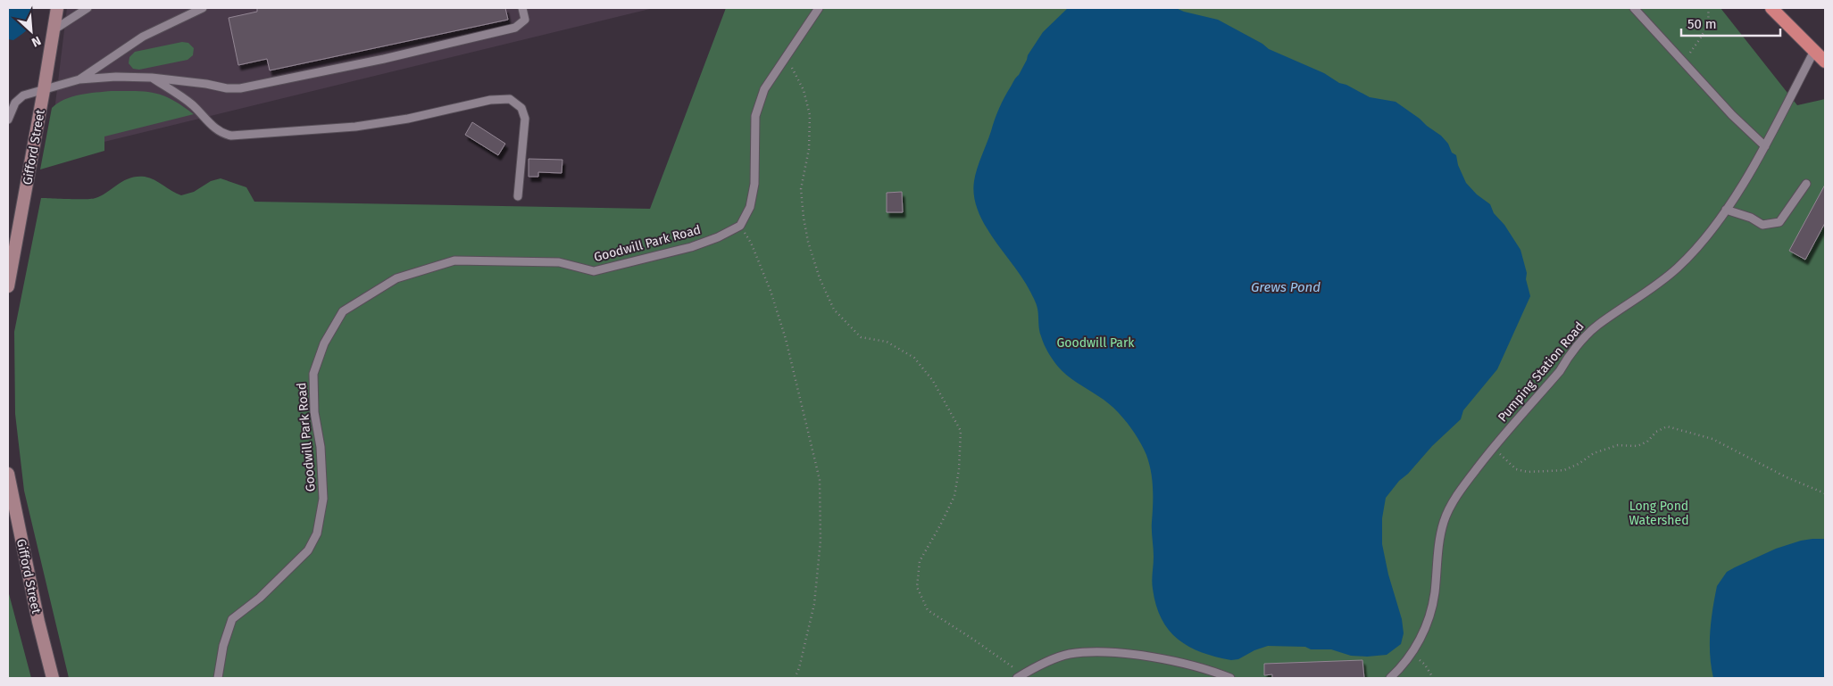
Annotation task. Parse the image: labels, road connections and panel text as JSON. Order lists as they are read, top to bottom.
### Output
{
  "streets": {
    "main road": ["Gifford Street"],
    "lane": ["Goodwill Park Road", "Pumping Station Road"]
  },
  "water": ["Grews Pond"],
  "parks": ["Goodwill Park", "Long Pond Watershed"],
  "scale_bar": "50 m",
  "north": "bottom right"
}
